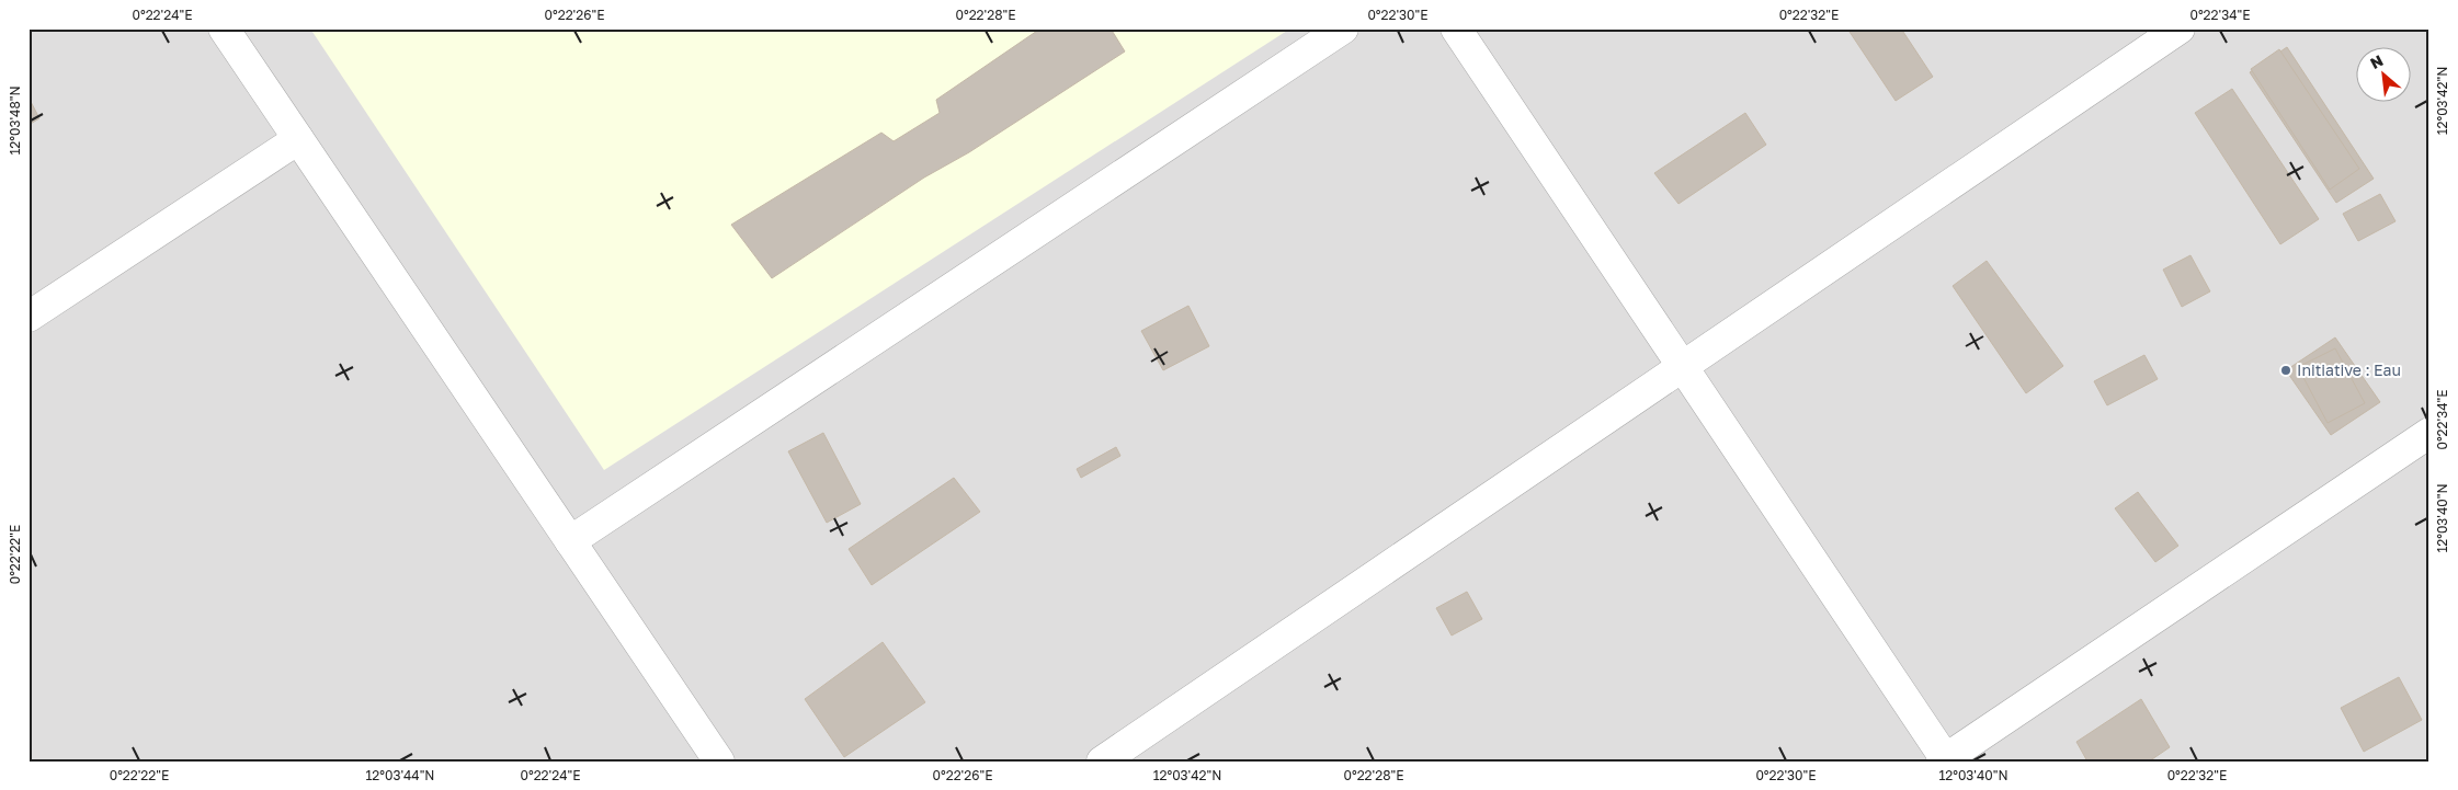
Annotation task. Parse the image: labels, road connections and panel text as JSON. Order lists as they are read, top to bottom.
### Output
{
  "places": ["Initiative : Eau"],
  "north": "top left",
  "coordinates": [
    "0°22'24\"E",
    "0°22'26\"E",
    "0°22'28\"E",
    "0°22'30\"E",
    "0°22'32\"E",
    "0°22'34\"E",
    "12°03'42\"N",
    "12°03'48\"N",
    "12°03'40\"N",
    "0°22'22\"E",
    "12°03'44\"N"
  ]
}
